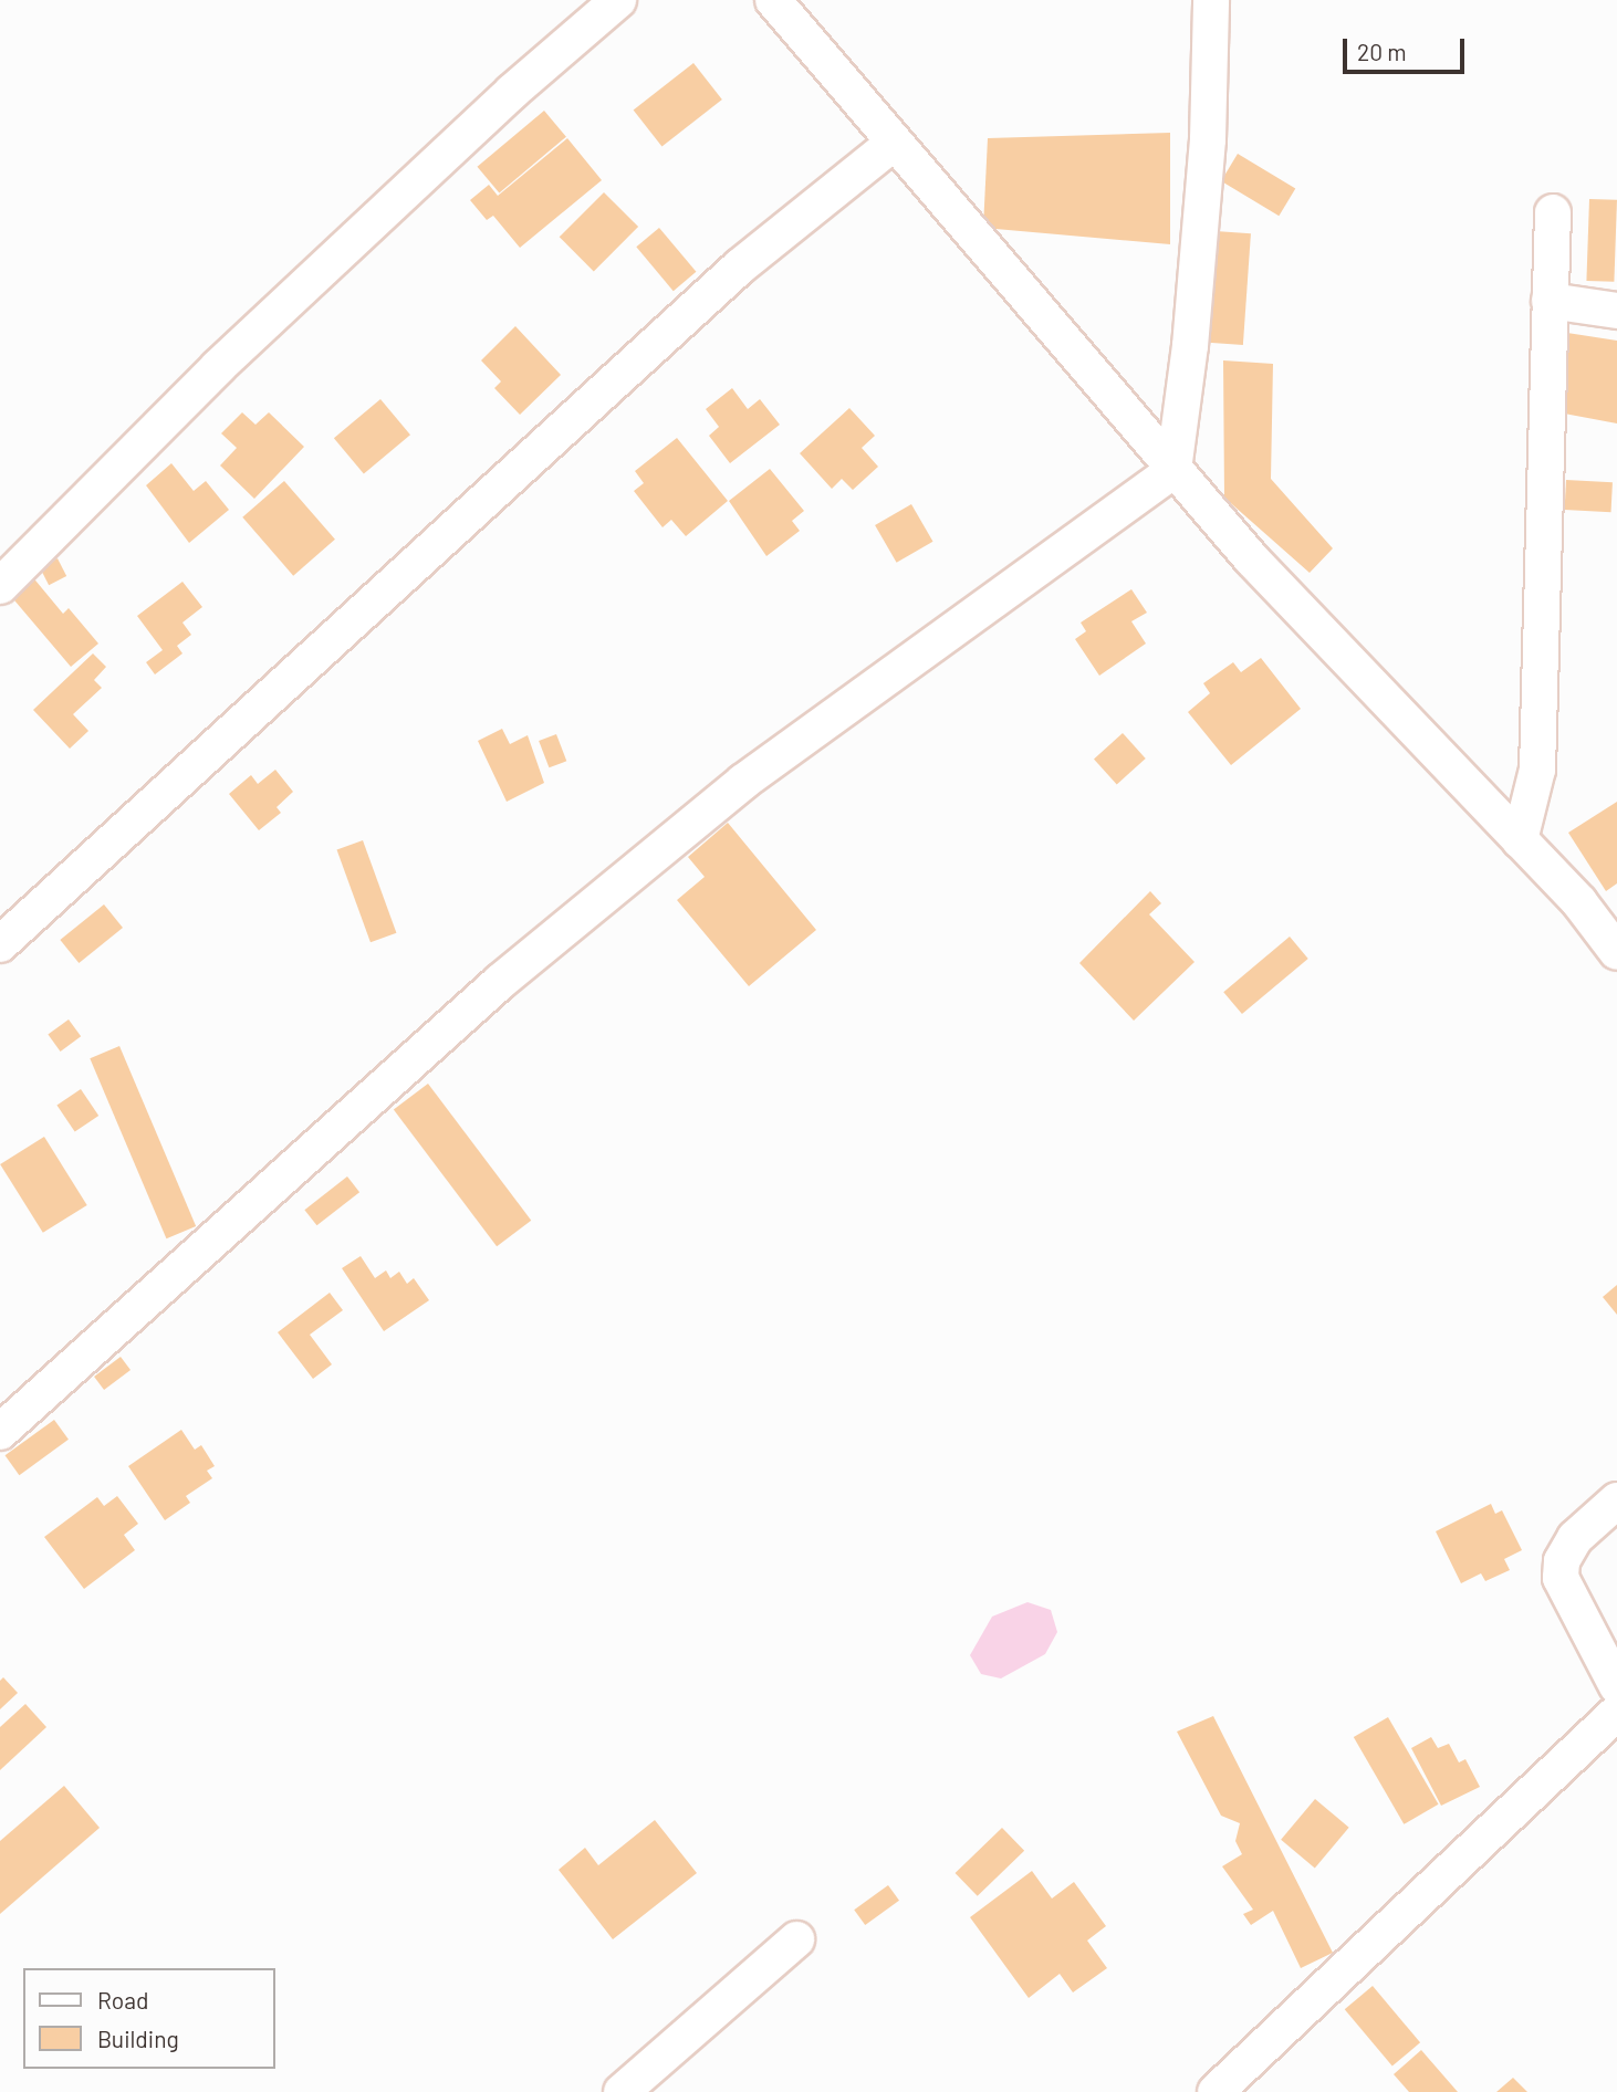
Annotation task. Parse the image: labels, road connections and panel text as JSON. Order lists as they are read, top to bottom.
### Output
{
  "legend": ["Road", "Building"],
  "scale_bar": "20 m"
}
